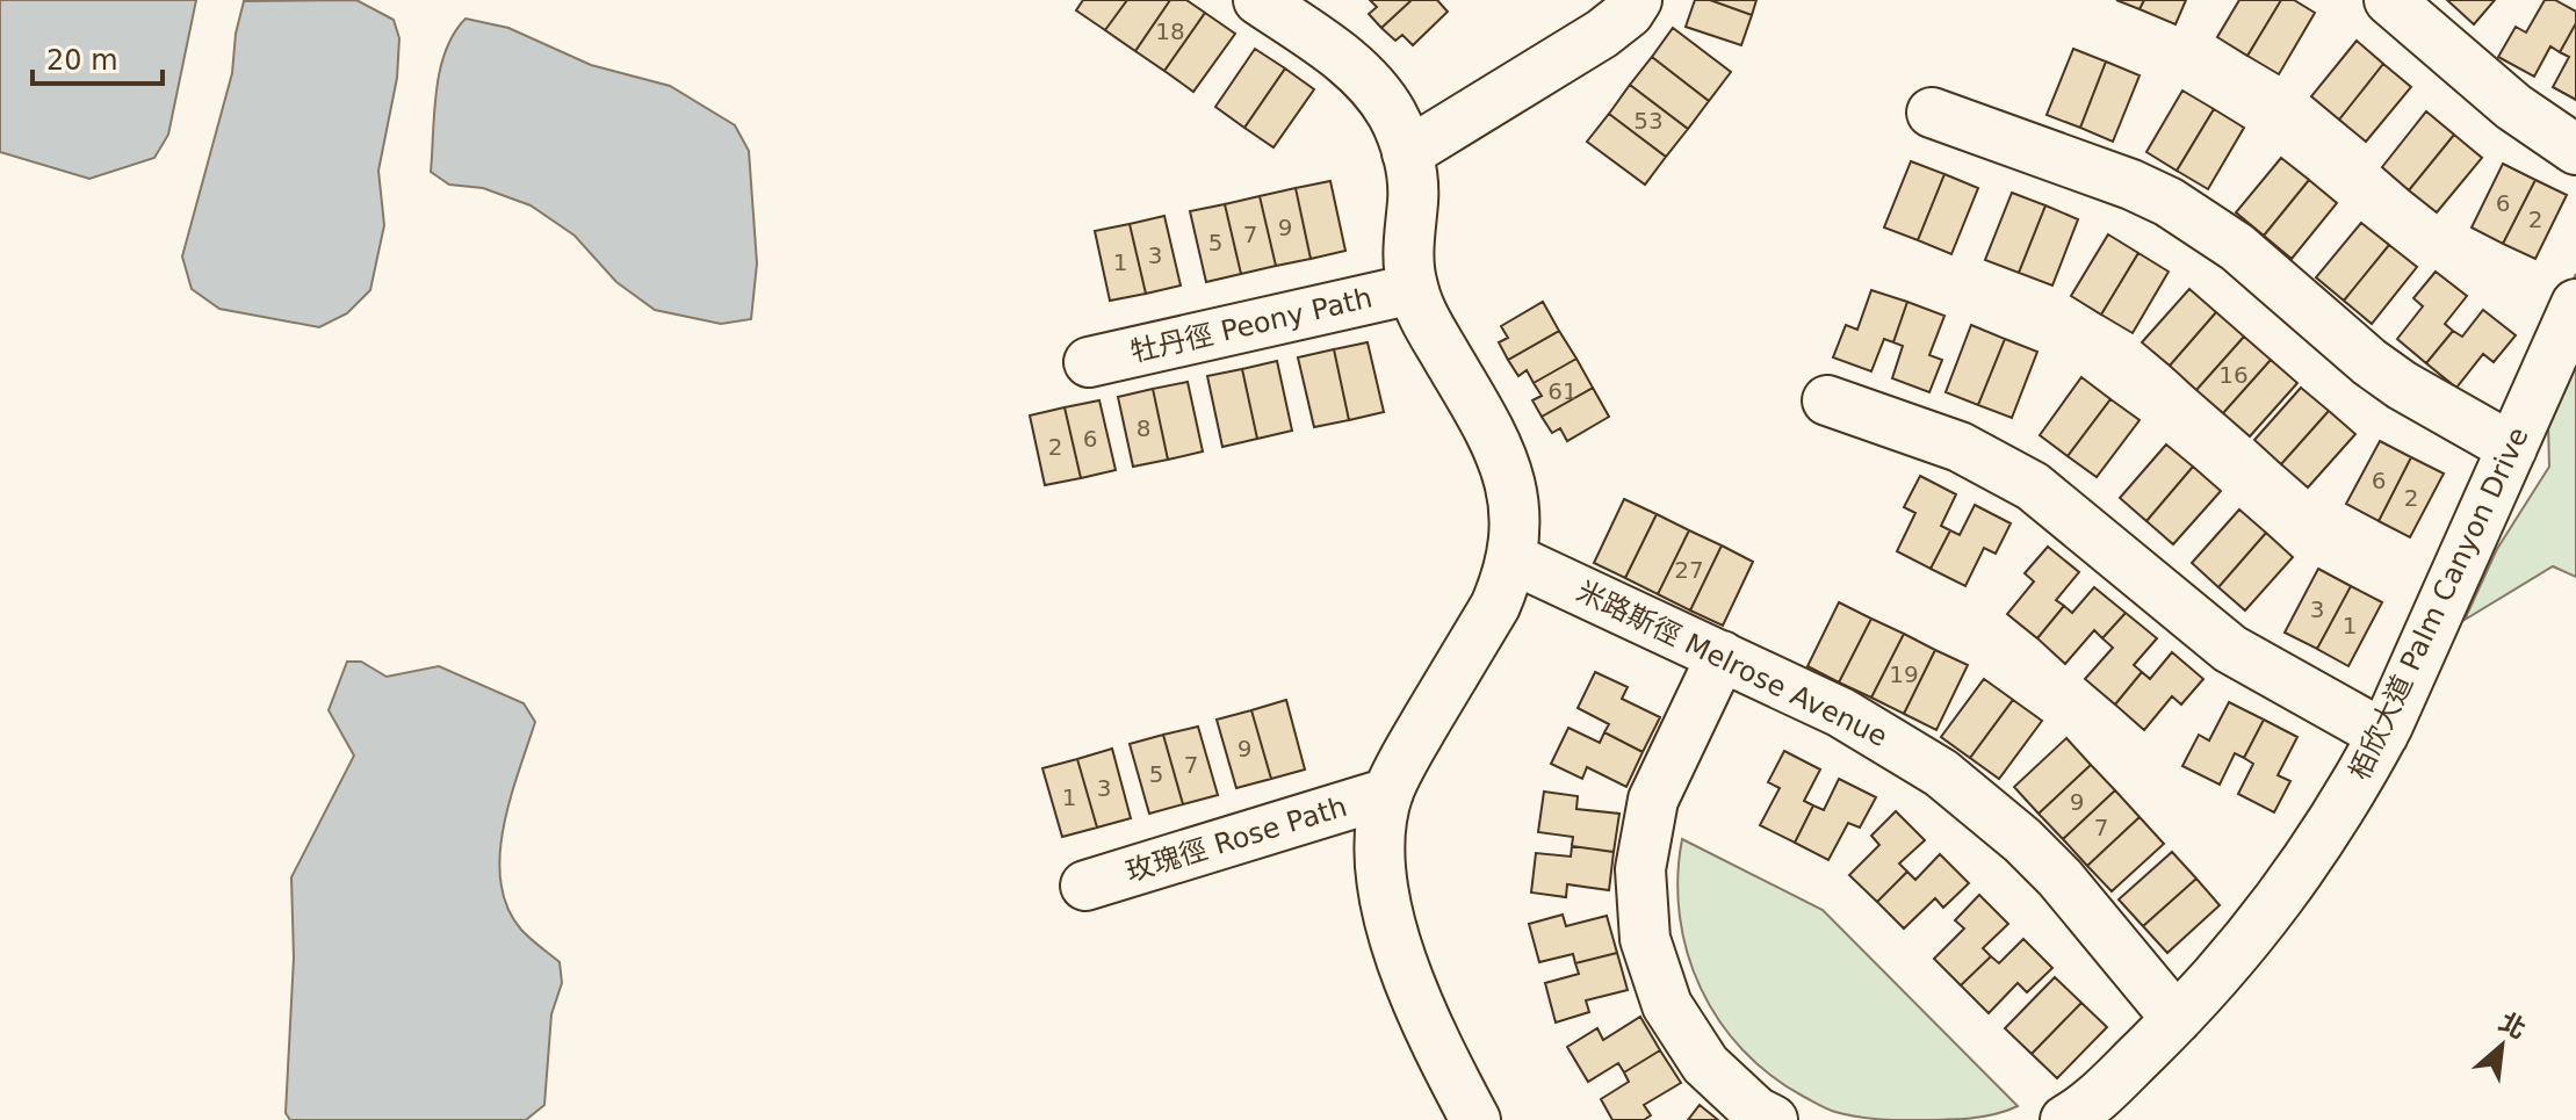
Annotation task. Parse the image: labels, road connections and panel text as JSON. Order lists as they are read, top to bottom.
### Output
{
  "streets": {
    "street": [
      "牡丹徑 Peony Path",
      "栢欣大道 Palm Canyon Drive",
      "米路斯徑 Melrose Avenue",
      "玫瑰徑 Rose Path"
    ]
  },
  "crossings": [
    ["栢欣大道 Palm Canyon Drive", "米路斯徑 Melrose Avenue"]
  ],
  "house_numbers": [
    "18",
    "53",
    "6",
    "2",
    "9",
    "7",
    "5",
    "3",
    "1",
    "16",
    "61",
    "8",
    "6",
    "2",
    "6",
    "2",
    "27",
    "3",
    "1",
    "19",
    "9",
    "7",
    "5",
    "3",
    "1",
    "9",
    "7"
  ],
  "scale_bar": "20 m",
  "north": "top right"
}
